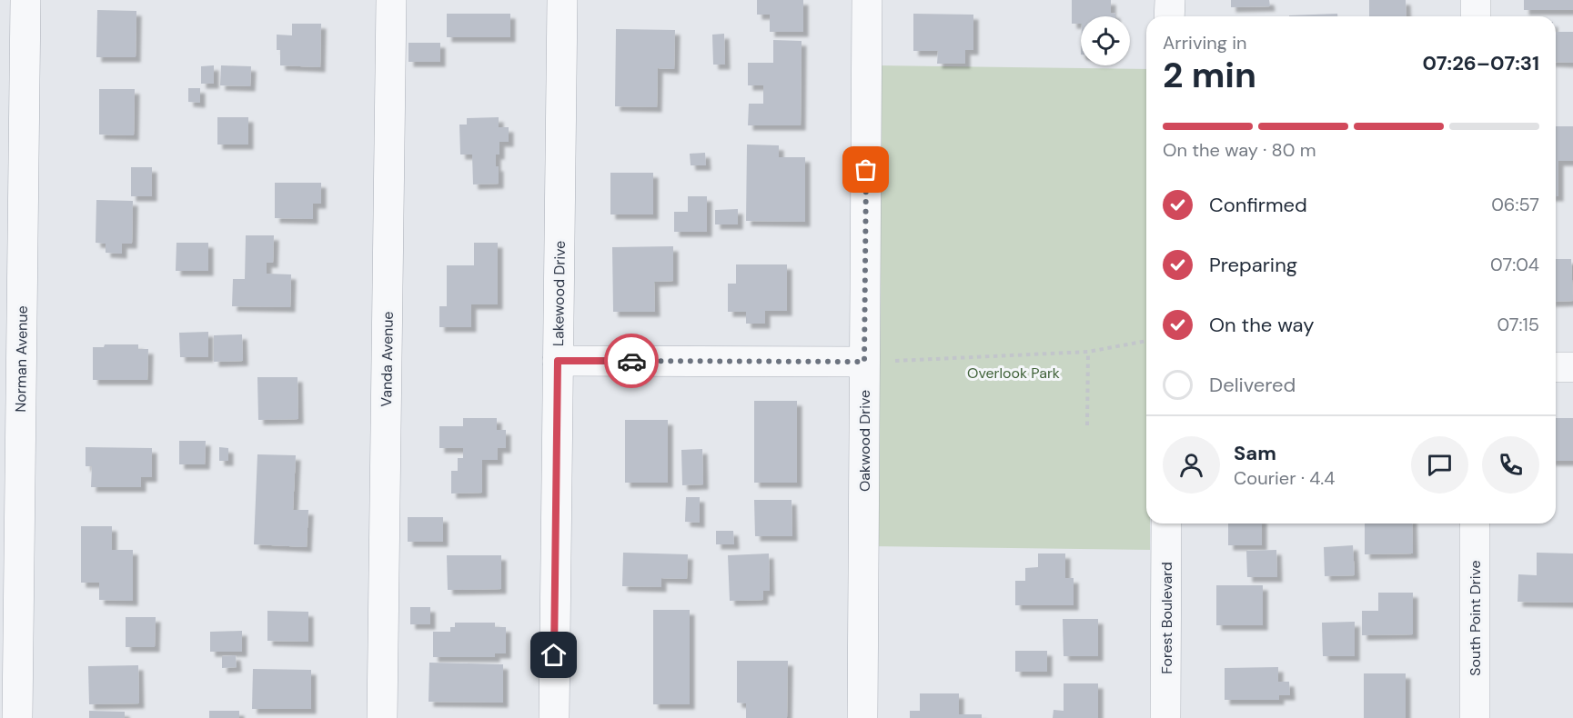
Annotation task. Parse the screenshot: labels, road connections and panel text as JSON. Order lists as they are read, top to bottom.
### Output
{
  "streets": {
    "street": [
      "Lakewood Drive",
      "Norman Avenue",
      "Vanda Avenue",
      "Oakwood Drive",
      "Forest Boulevard",
      "South Point Drive"
    ]
  },
  "parks": ["Overlook Park"],
  "page": {
    "heading": ["2 min", "Arriving in", "07:26–07:31"],
    "panel": ["Sam", "Courier · 4.4"],
    "bar": "On the way · 80 m",
    "list": [
      ["Confirmed", "06:57"],
      ["Preparing", "07:04"],
      ["On the way", "07:15"],
      "Delivered"
    ]
  }
}
